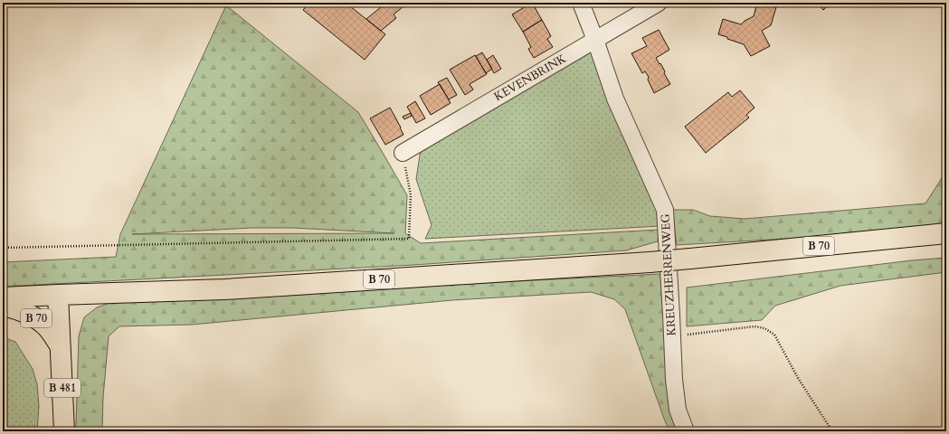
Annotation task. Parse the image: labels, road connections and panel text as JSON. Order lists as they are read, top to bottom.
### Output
{
  "streets": {
    "main road": ["B 70", "B 481"],
    "street": ["KEVENBRINK", "KREUZHERRENWEG"]
  },
  "crossings": [
    ["KEVENBRINK", "KREUZHERRENWEG"],
    ["B 70", "B 481"]
  ]
}
